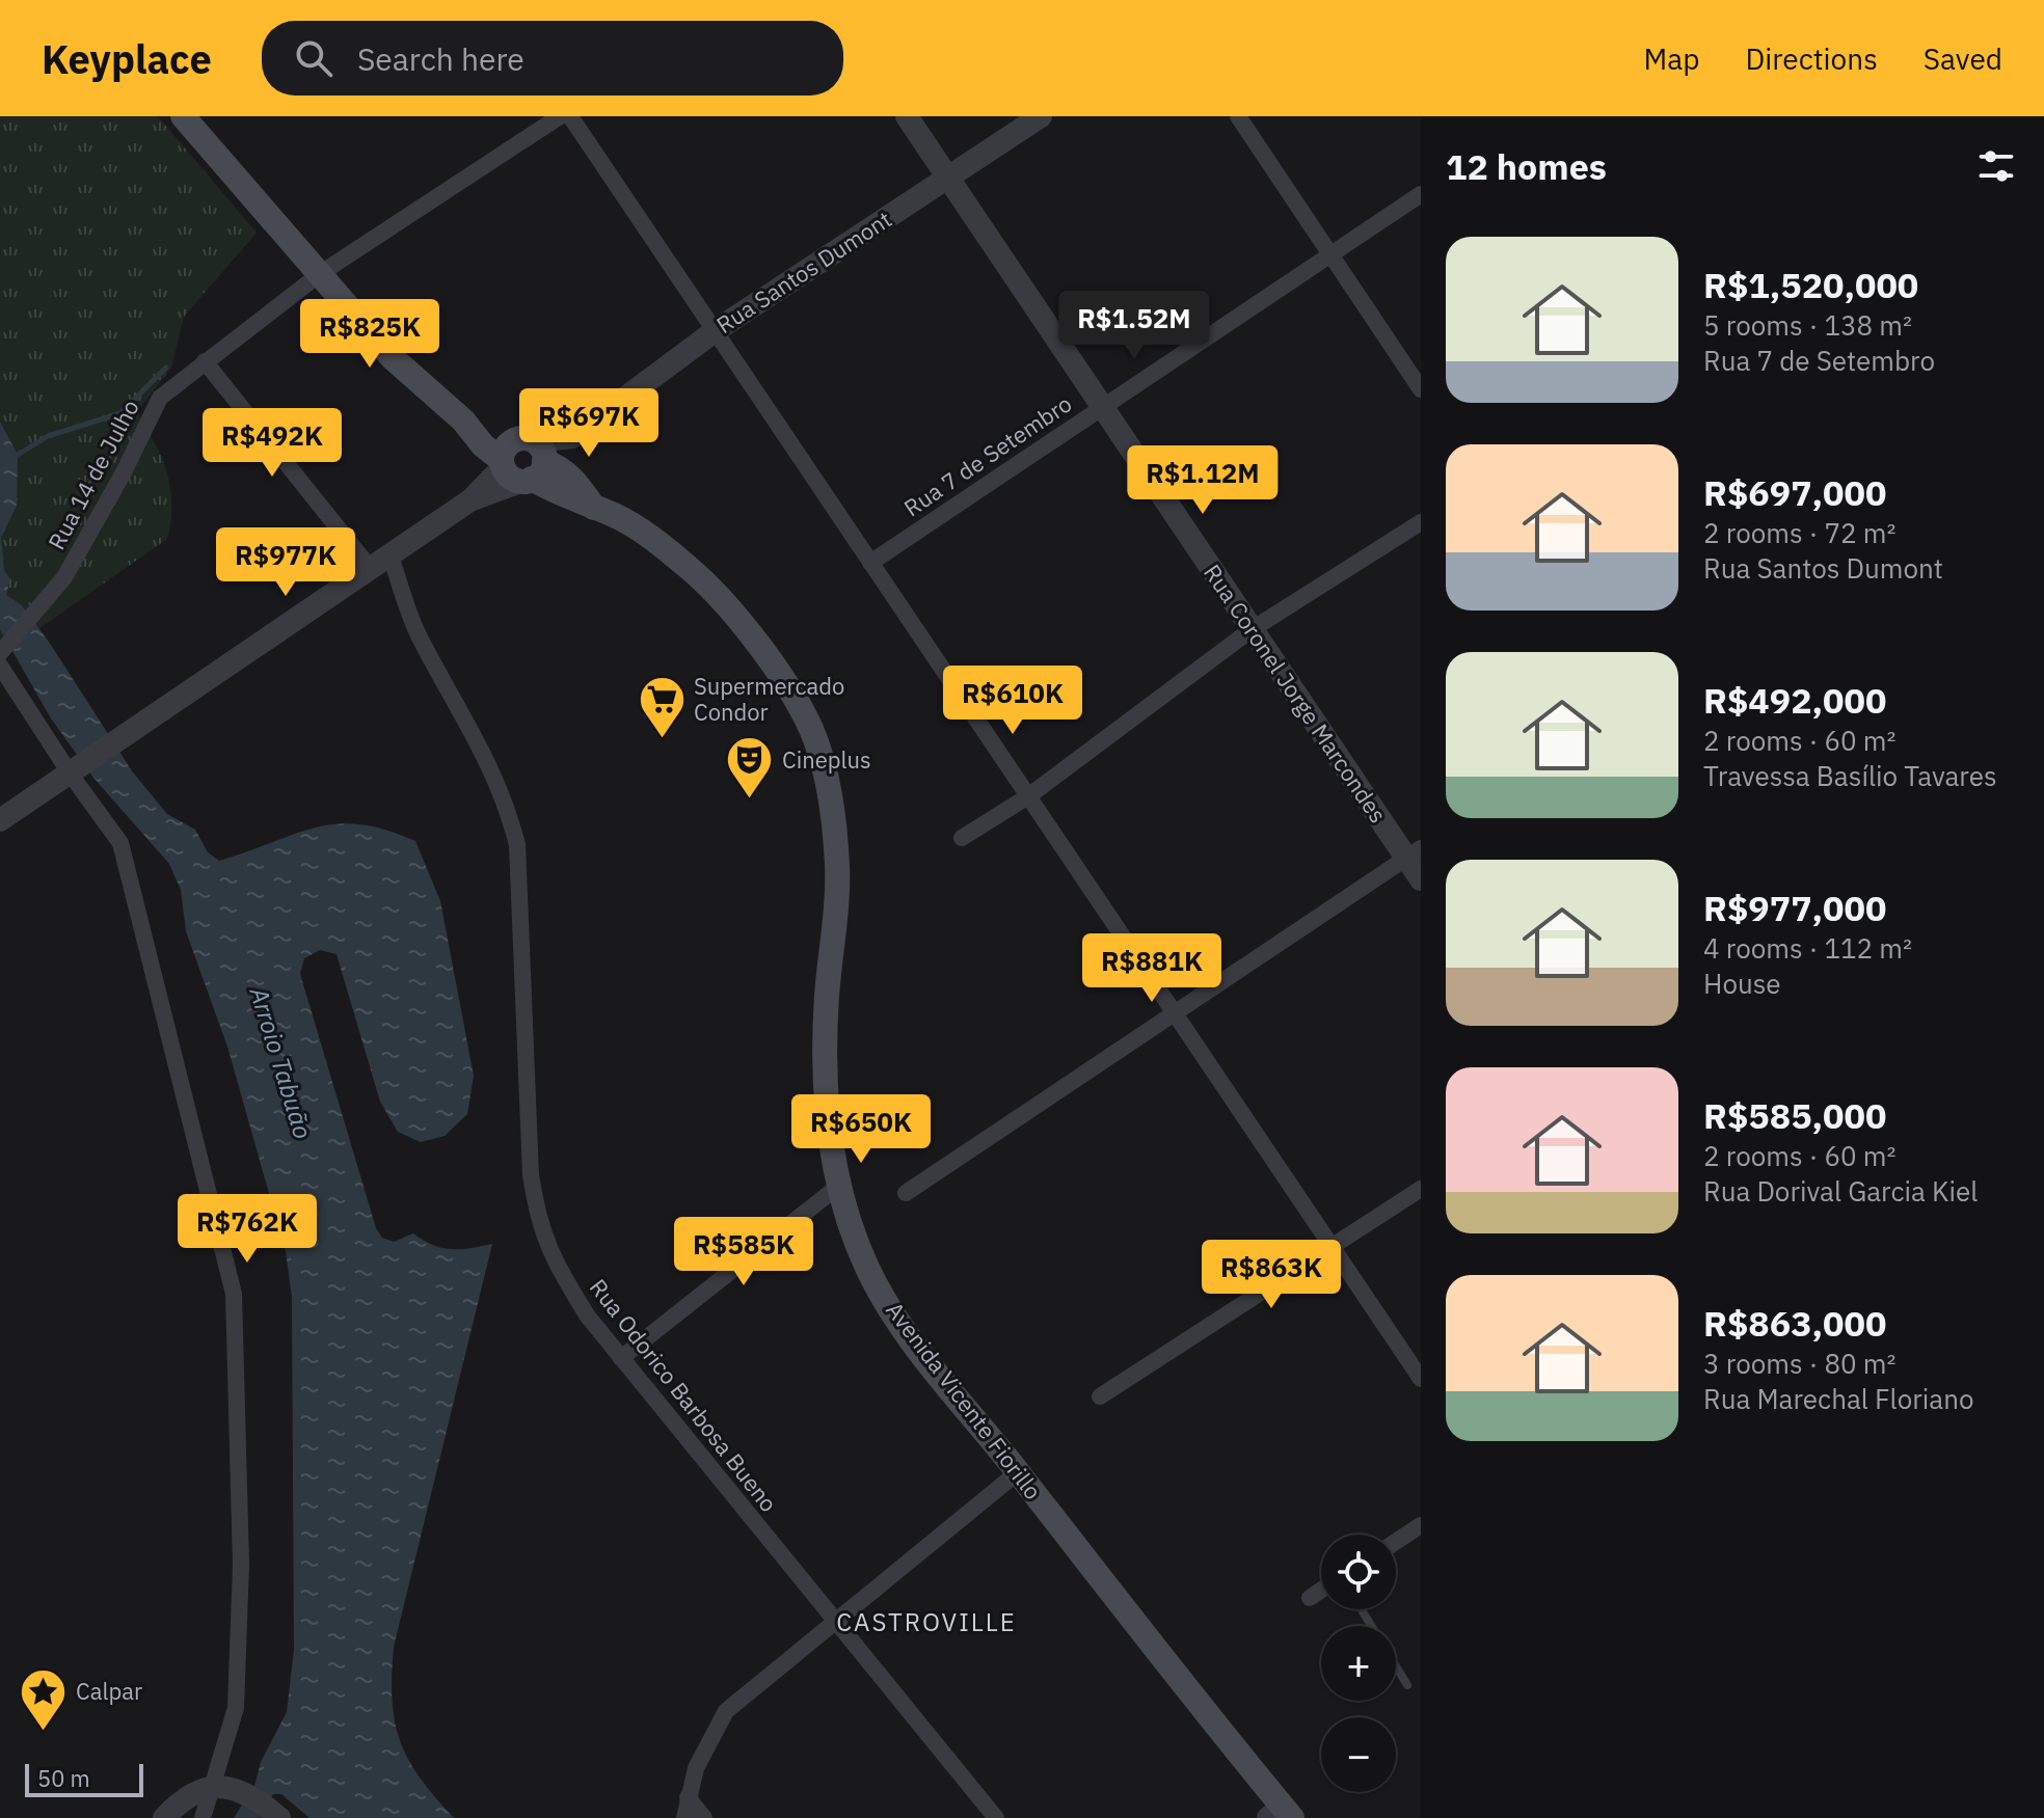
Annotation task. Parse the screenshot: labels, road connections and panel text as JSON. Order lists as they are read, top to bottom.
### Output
{
  "streets": {
    "main road": ["Avenida Vicente Fiorillo"],
    "street": [
      "Rua Santos Dumont",
      "Rua 7 de Setembro",
      "Rua 14 de Julho",
      "Rua Coronel Jorge Marcondes",
      "Rua Odorico Barbosa Bueno"
    ]
  },
  "crossings": [
    ["Rua Santos Dumont", "Rua Coronel Jorge Marcondes"],
    ["Rua Santos Dumont", "Avenida Vicente Fiorillo"],
    ["Rua 7 de Setembro", "Rua Coronel Jorge Marcondes"],
    ["Rua 14 de Julho", "Rua Odorico Barbosa Bueno"],
    ["Rua 14 de Julho", "Avenida Vicente Fiorillo"]
  ],
  "districts": ["CASTROVILLE"],
  "water": ["Arroio Tabuão"],
  "places": {
    "supermarket": ["Supermercado Condor"],
    "theatre": ["Cineplus"],
    "place": ["Calpar"]
  },
  "scale_bar": "50 m",
  "page": {
    "header": "Keyplace",
    "search": "Search here",
    "nav": ["Map", "Directions", "Saved"],
    "heading": "12 homes",
    "list": [
      {
        "name": "R$1,520,000",
        "note": "5 rooms · 138 m² · Rua 7 de Setembro"
      },
      {
        "name": "R$697,000",
        "note": "2 rooms · 72 m² · Rua Santos Dumont"
      },
      {
        "name": "R$492,000",
        "note": "2 rooms · 60 m² · Travessa Basílio Tavares"
      },
      {
        "name": "R$977,000",
        "note": "4 rooms · 112 m² · House"
      },
      {
        "name": "R$585,000",
        "note": "2 rooms · 60 m² · Rua Dorival Garcia Kiel"
      },
      {
        "name": "R$863,000",
        "note": "3 rooms · 80 m² · Rua Marechal Floriano"
      }
    ],
    "price": [
      "R$1.52M",
      "R$825K",
      "R$697K",
      "R$492K",
      "R$1.12M",
      "R$977K",
      "R$610K",
      "R$881K",
      "R$650K",
      "R$762K",
      "R$585K",
      "R$863K"
    ],
    "map_buttons": ["+", "−"],
    "scale": "50 m"
  }
}
